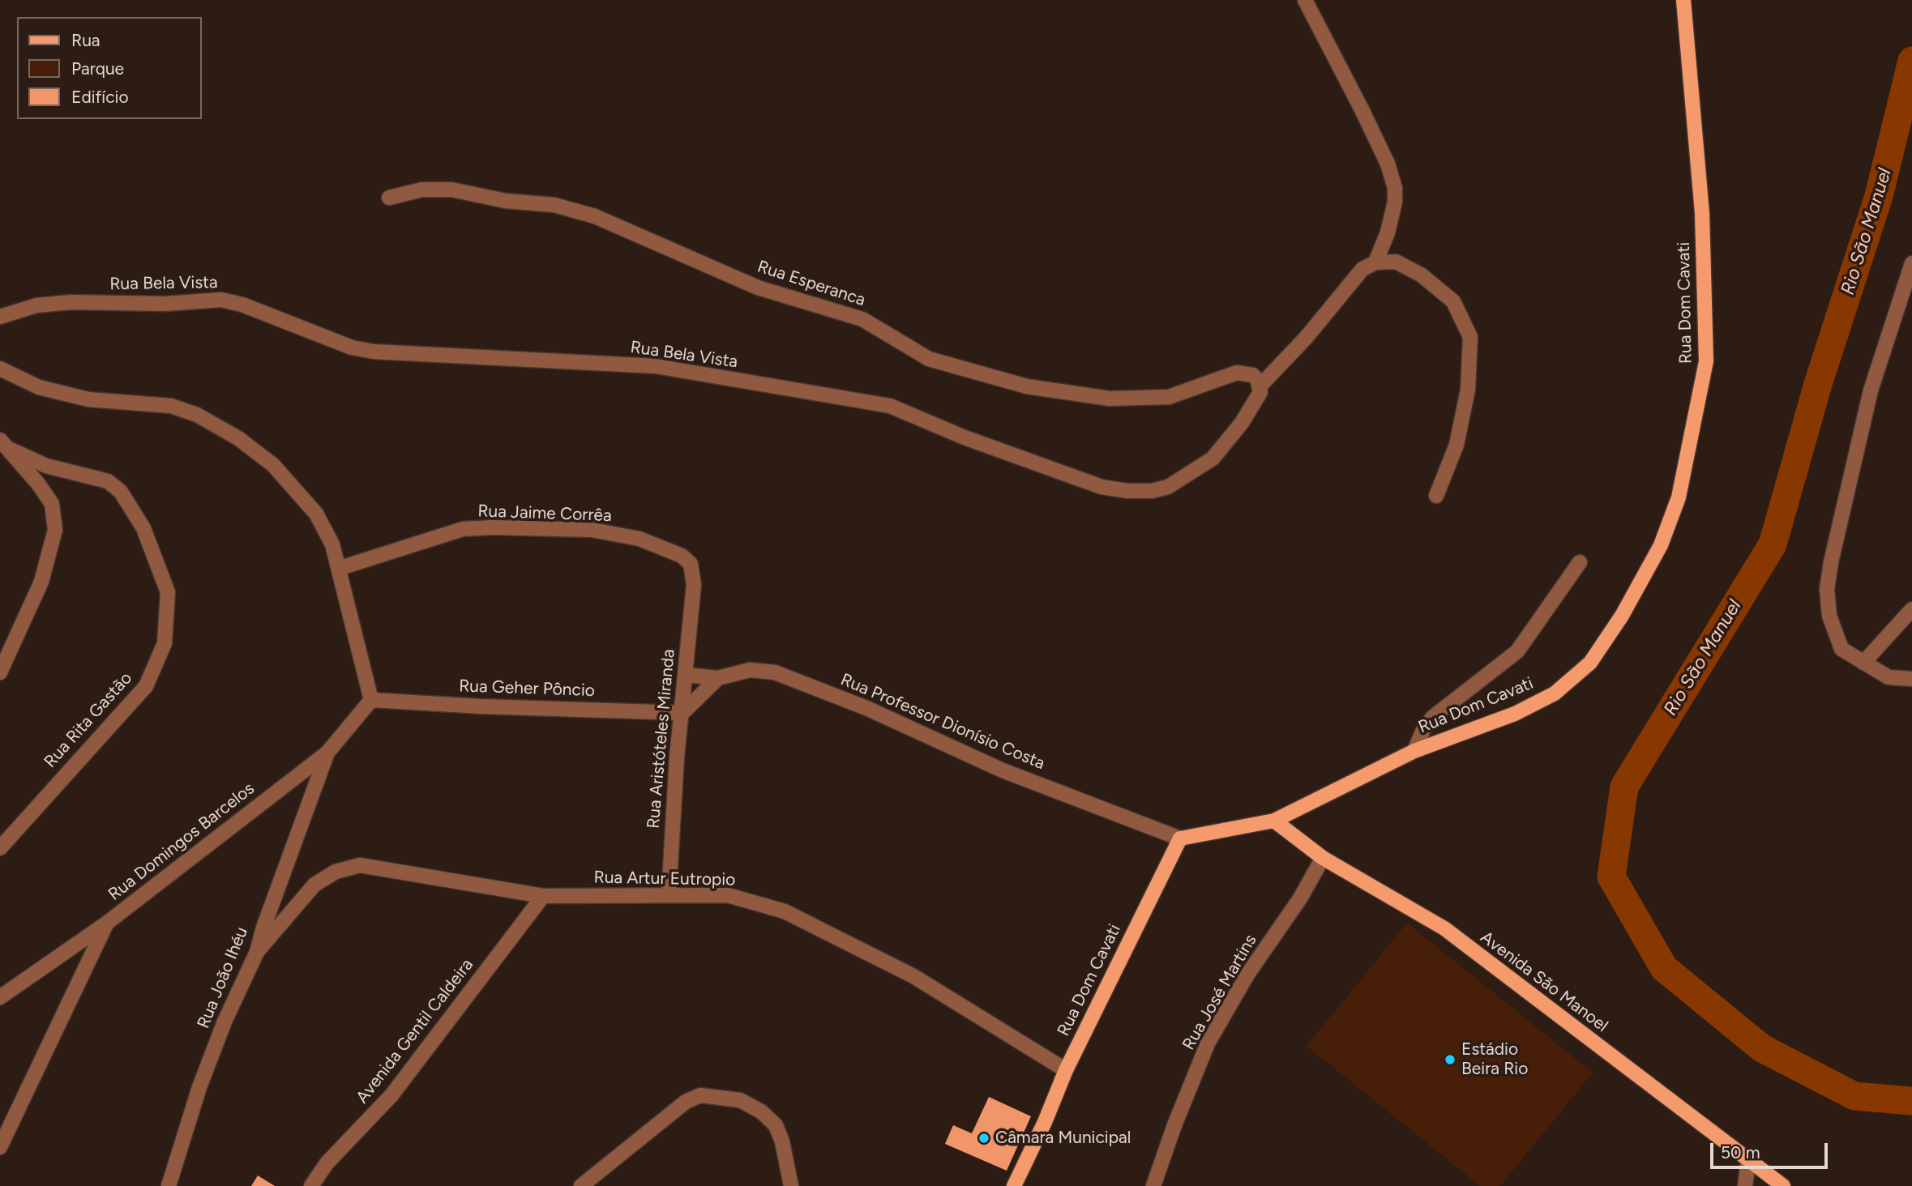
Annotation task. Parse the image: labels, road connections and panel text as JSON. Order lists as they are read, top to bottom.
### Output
{
  "streets": {
    "main road": ["Rua Dom Cavati", "Avenida São Manoel"],
    "street": [
      "Rua Bela Vista",
      "Rua Esperanca",
      "Rua Jaime Corrêa",
      "Rua Geher Pôncio",
      "Rua Rita Gastão",
      "Rua Professor Dionísio Costa",
      "Rua Aristóteles Miranda",
      "Rua Domingos Barcelos",
      "Rua Artur Eutropio",
      "Rua João Ihéu",
      "Rua José Martins",
      "Avenida Gentil Caldeira"
    ]
  },
  "crossings": [
    ["Rua Bela Vista", "Rua Esperanca"],
    ["Rua Dom Cavati", "Rua Professor Dionísio Costa"],
    ["Rua Dom Cavati", "Rua Artur Eutropio"],
    ["Rua Dom Cavati", "Avenida São Manoel"],
    ["Rua Jaime Corrêa", "Rua Aristóteles Miranda"],
    ["Rua Geher Pôncio", "Rua Aristóteles Miranda"],
    ["Rua Geher Pôncio", "Rua Domingos Barcelos"],
    ["Rua Professor Dionísio Costa", "Rua Aristóteles Miranda"],
    ["Rua Aristóteles Miranda", "Rua Artur Eutropio"],
    ["Rua Domingos Barcelos", "Rua João Ihéu"],
    ["Rua Artur Eutropio", "Rua João Ihéu"],
    ["Rua Artur Eutropio", "Avenida Gentil Caldeira"],
    ["Avenida São Manoel", "Rua José Martins"]
  ],
  "water": ["Rio São Manuel"],
  "places": ["Estádio Beira Rio", "Câmara Municipal"],
  "legend": ["Rua", "Parque", "Edifício"],
  "scale_bar": "50 m"
}
